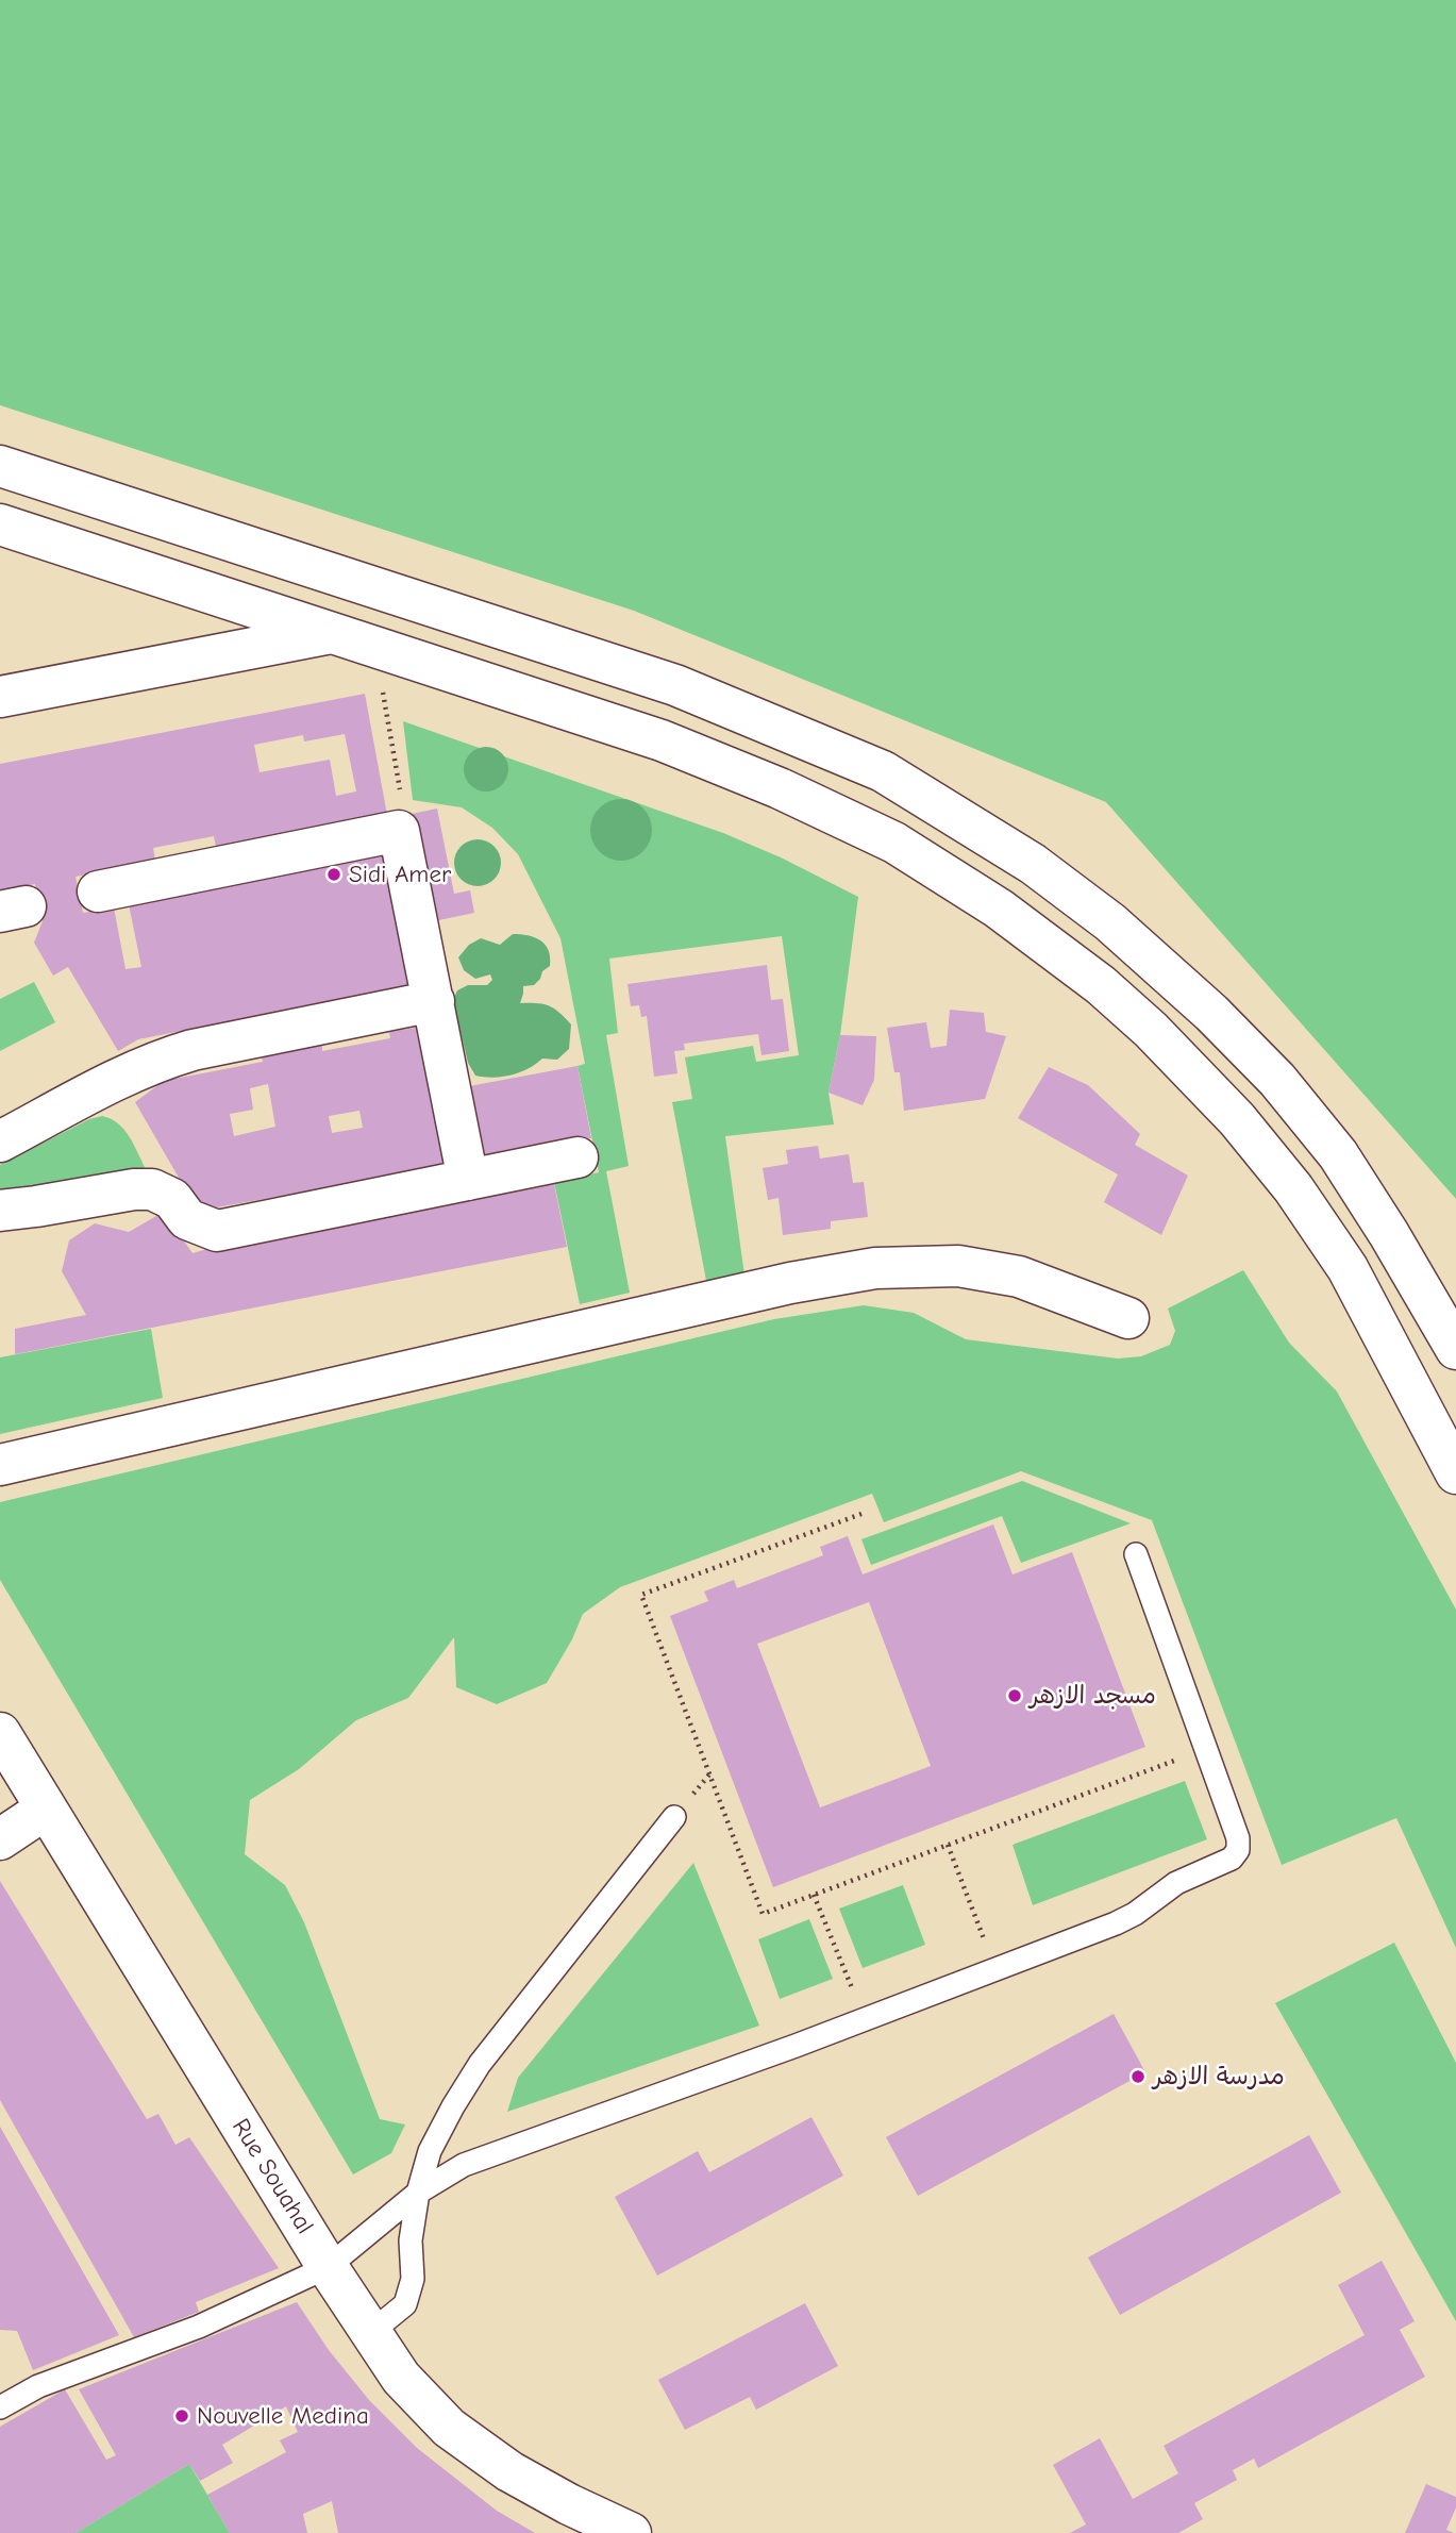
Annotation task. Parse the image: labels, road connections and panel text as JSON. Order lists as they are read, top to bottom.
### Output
{
  "streets": {
    "street": ["Rue Souahal"]
  },
  "places": [
    "Sidi Amer",
    "مسجد الازهر",
    "مدرسة الازهر",
    "Nouvelle Medina"
  ]
}
